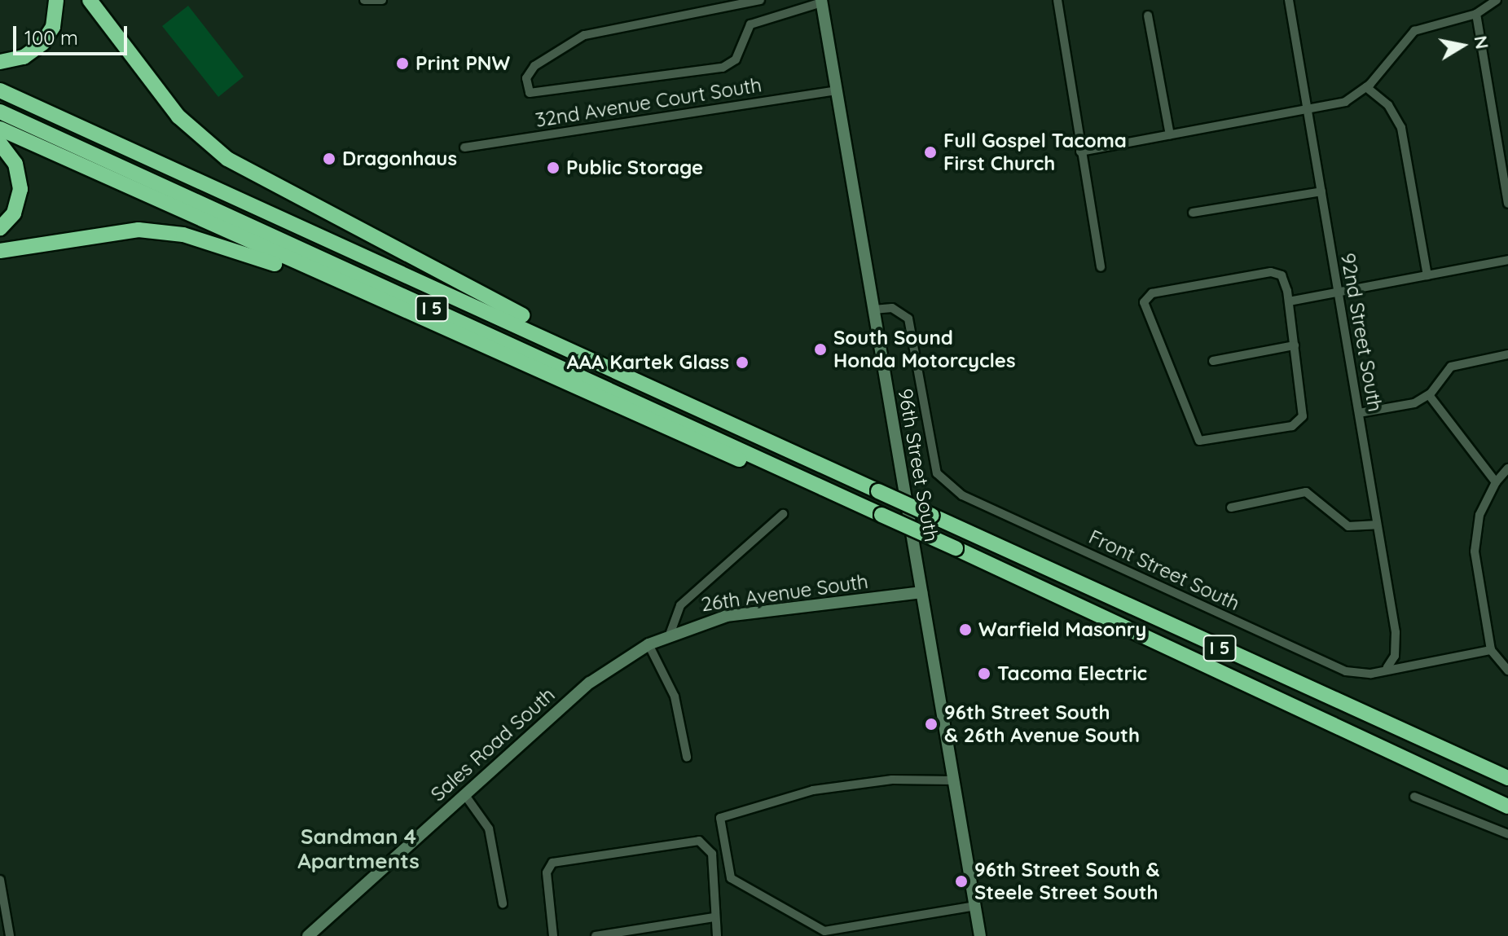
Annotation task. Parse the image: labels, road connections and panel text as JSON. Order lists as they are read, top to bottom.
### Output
{
  "streets": {
    "highway": ["I 5"],
    "main road": ["96th Street South", "26th Avenue South", "Sales Road South"],
    "street": ["32nd Avenue Court South", "92nd Street South", "Front Street South"]
  },
  "crossings": [
    ["32nd Avenue Court South", "96th Street South"],
    ["92nd Street South", "Front Street South"],
    ["96th Street South", "Front Street South"],
    ["96th Street South", "26th Avenue South"],
    ["26th Avenue South", "Sales Road South"]
  ],
  "districts": ["Sandman 4 Apartments"],
  "places": [
    "Print PNW",
    "Full Gospel Tacoma First Church",
    "Dragonhaus",
    "Public Storage",
    "South Sound Honda Motorcycles",
    "AAA Kartek Glass",
    "Warfield Masonry",
    "Tacoma Electric",
    "96th Street South & 26th Avenue South",
    "96th Street South & Steele Street South"
  ],
  "scale_bar": "100 m",
  "north": "right"
}
